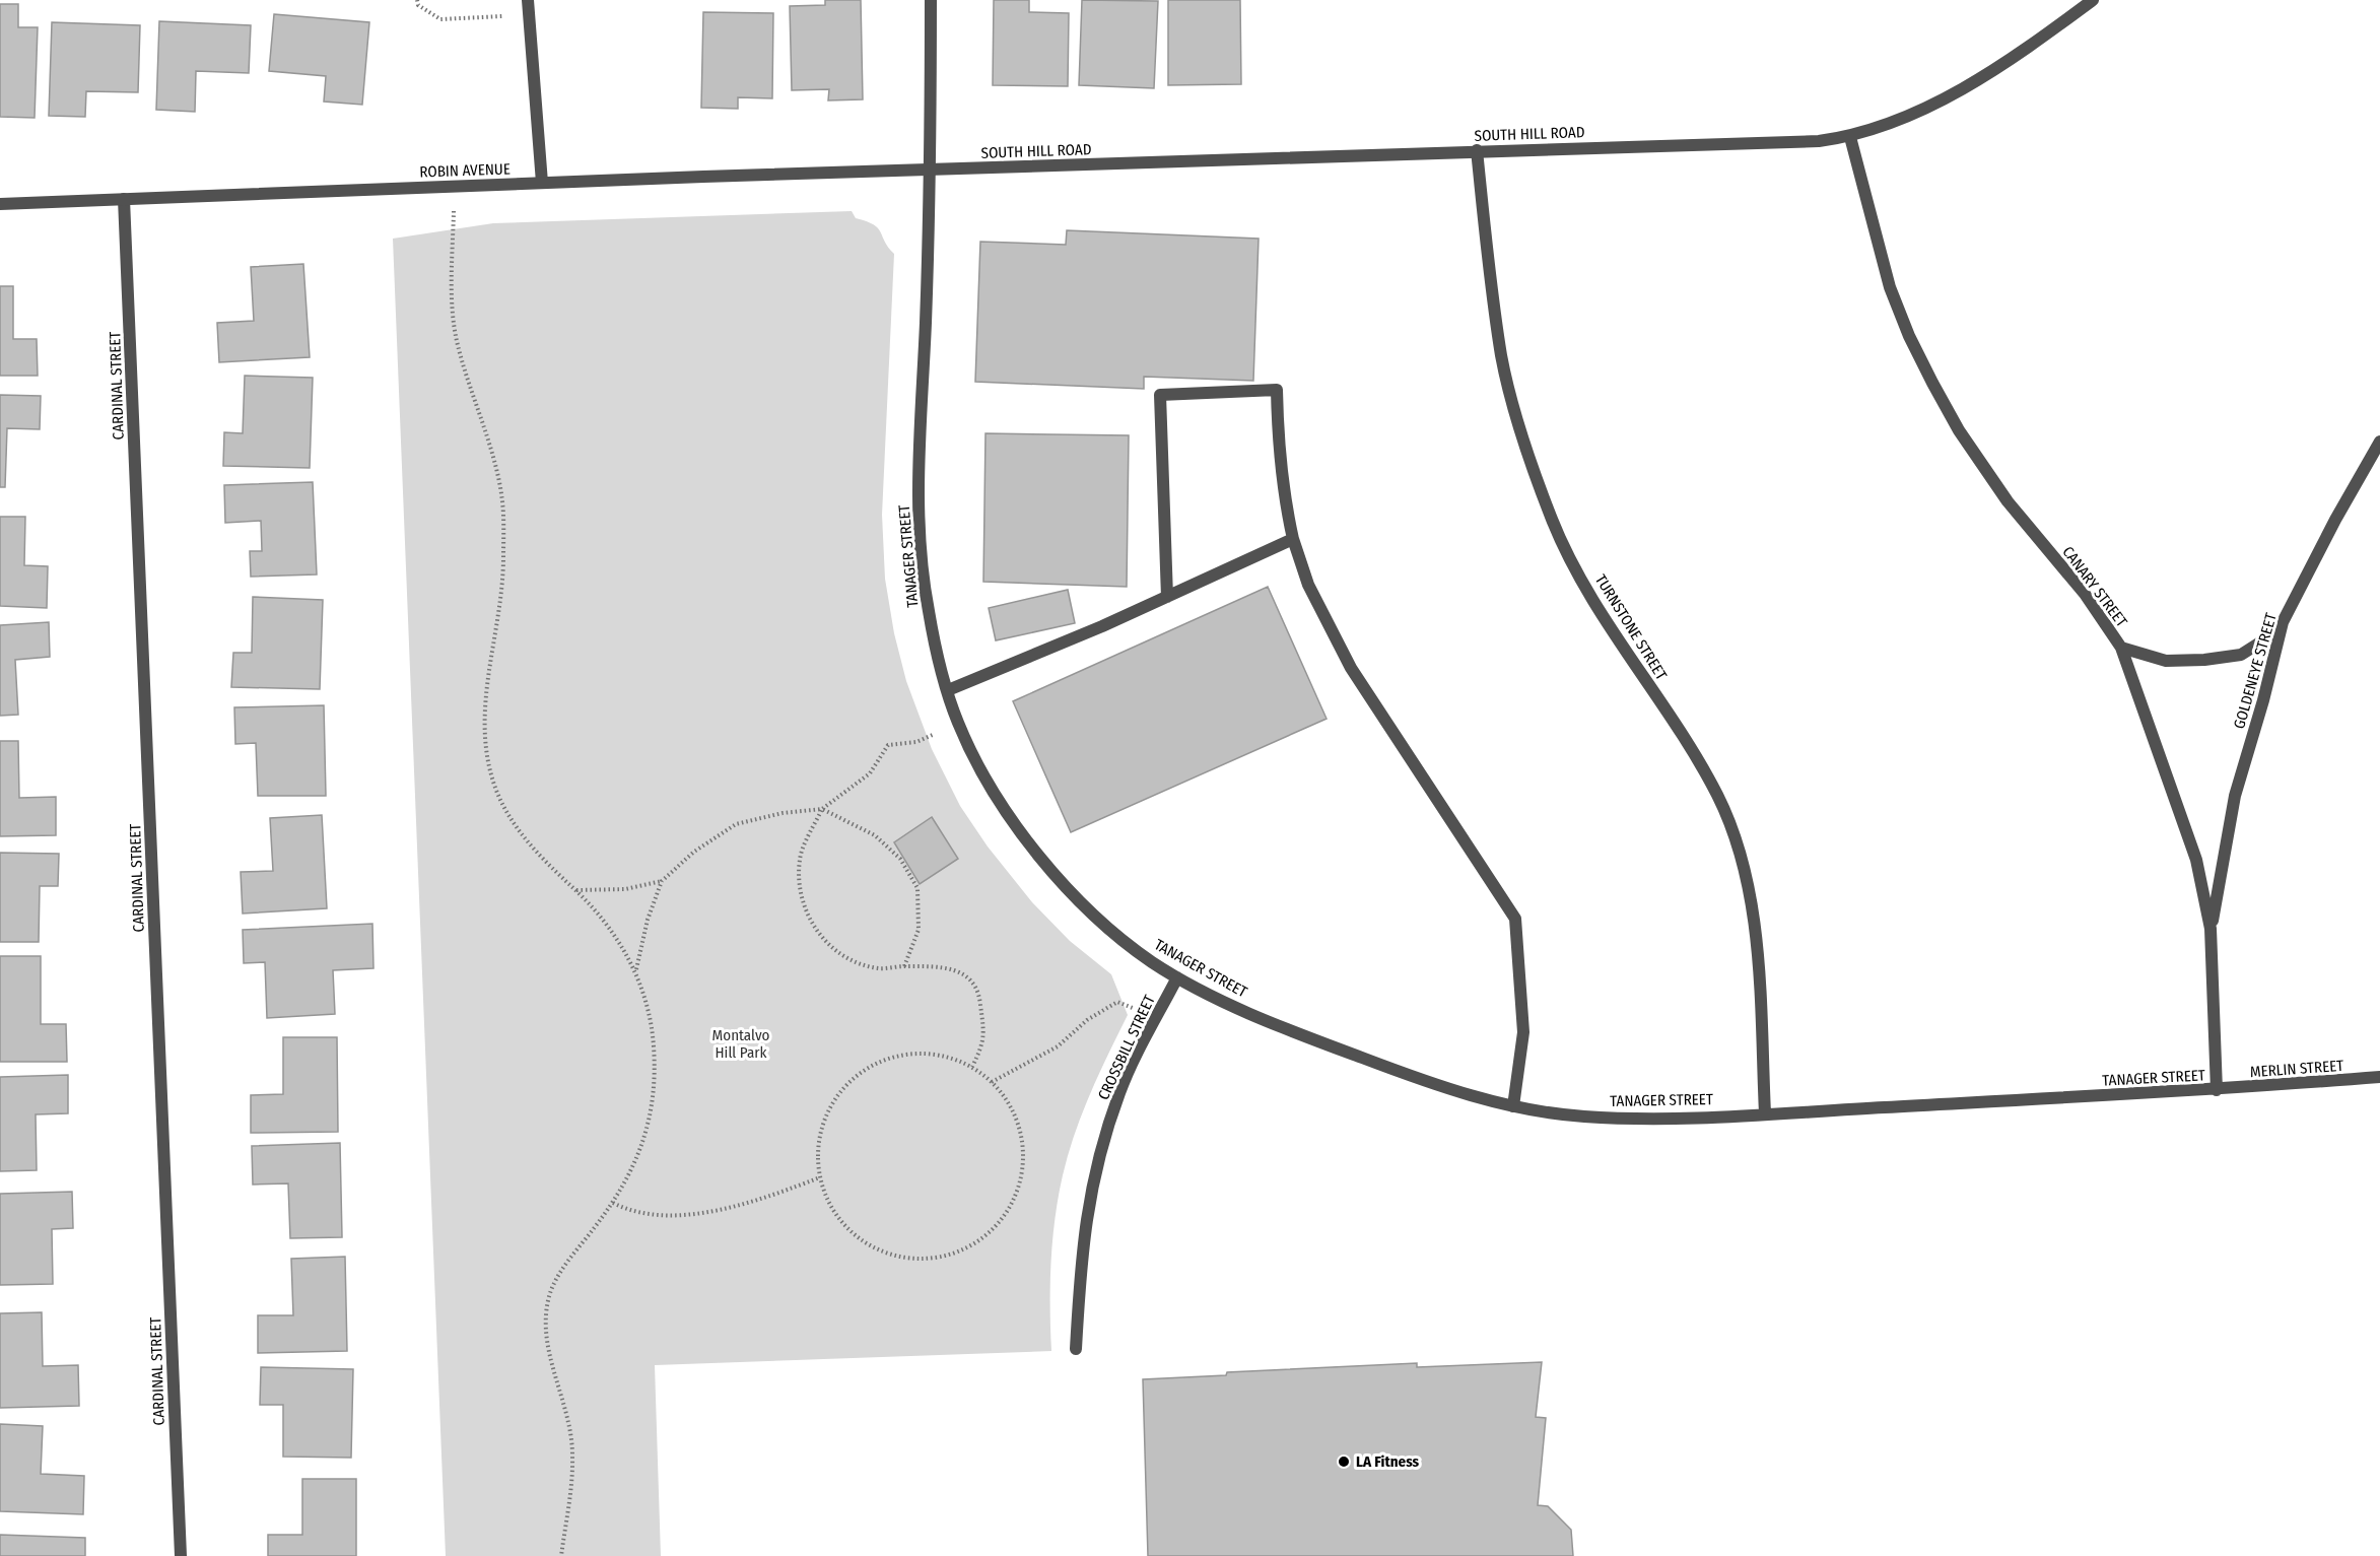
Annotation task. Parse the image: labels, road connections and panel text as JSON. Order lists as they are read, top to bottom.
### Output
{
  "streets": {
    "street": [
      "SOUTH HILL ROAD",
      "ROBIN AVENUE",
      "CARDINAL STREET",
      "TANAGER STREET",
      "CANARY STREET",
      "TURNSTONE STREET",
      "GOLDENEYE STREET",
      "CROSSBILL STREET",
      "MERLIN STREET"
    ]
  },
  "crossings": [
    ["SOUTH HILL ROAD", "ROBIN AVENUE"],
    ["SOUTH HILL ROAD", "TANAGER STREET"],
    ["SOUTH HILL ROAD", "CANARY STREET"],
    ["SOUTH HILL ROAD", "TURNSTONE STREET"],
    ["ROBIN AVENUE", "CARDINAL STREET"],
    ["ROBIN AVENUE", "TANAGER STREET"],
    ["TANAGER STREET", "CANARY STREET"],
    ["TANAGER STREET", "TURNSTONE STREET"],
    ["TANAGER STREET", "CROSSBILL STREET"],
    ["TANAGER STREET", "MERLIN STREET"],
    ["CANARY STREET", "GOLDENEYE STREET"],
    ["CANARY STREET", "MERLIN STREET"]
  ],
  "parks": ["Montalvo Hill Park"],
  "places": ["LA Fitness"]
}
